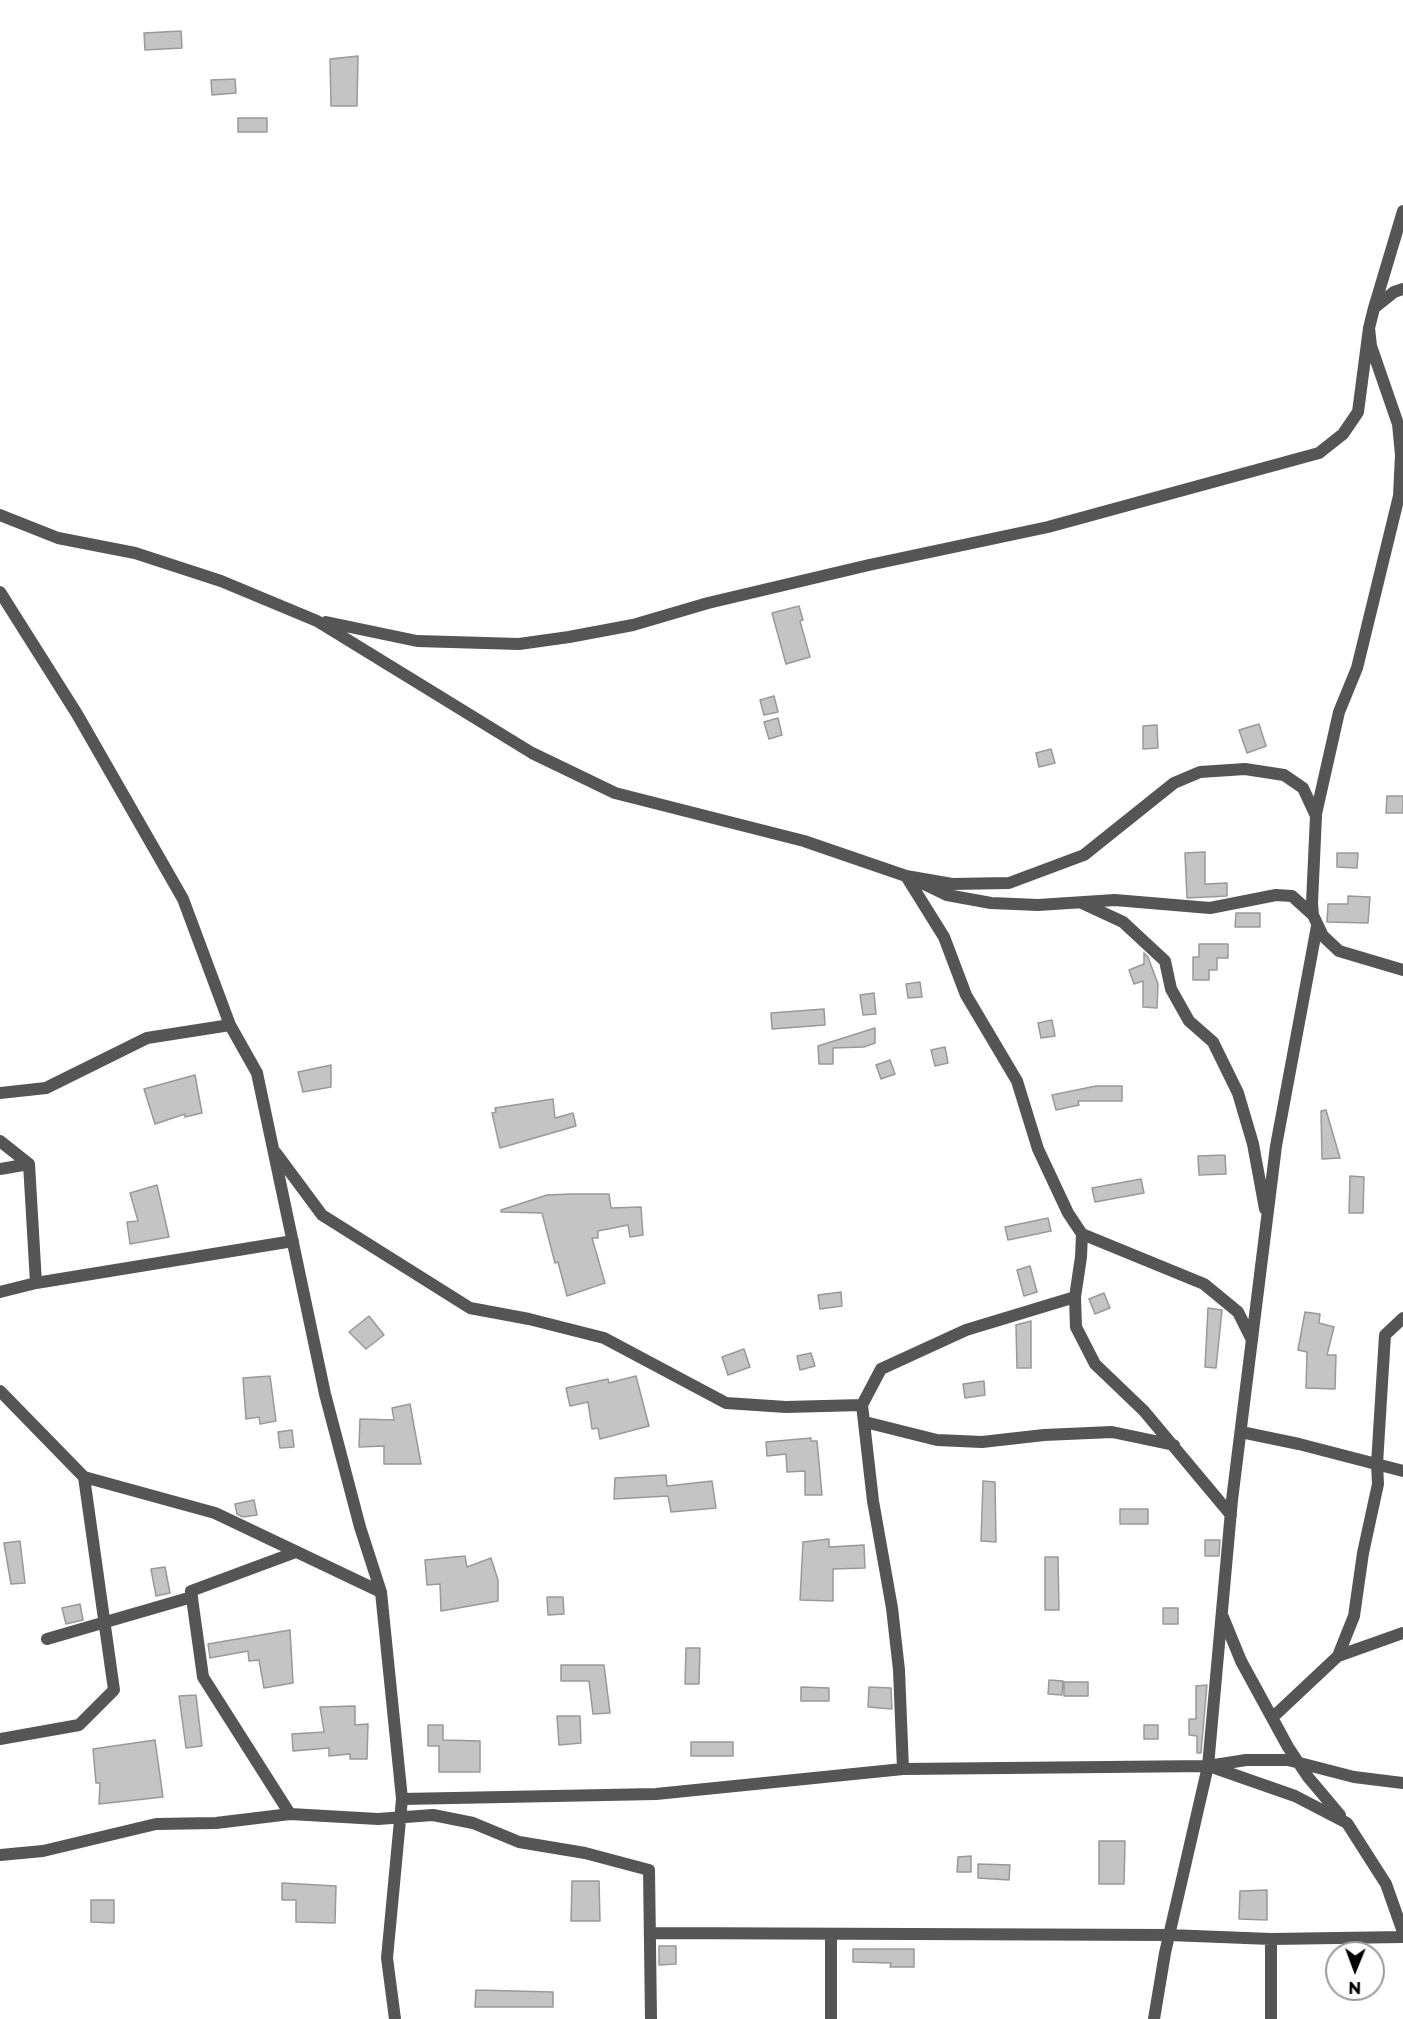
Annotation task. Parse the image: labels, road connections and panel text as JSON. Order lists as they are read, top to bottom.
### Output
{
  "north": "bottom"
}
